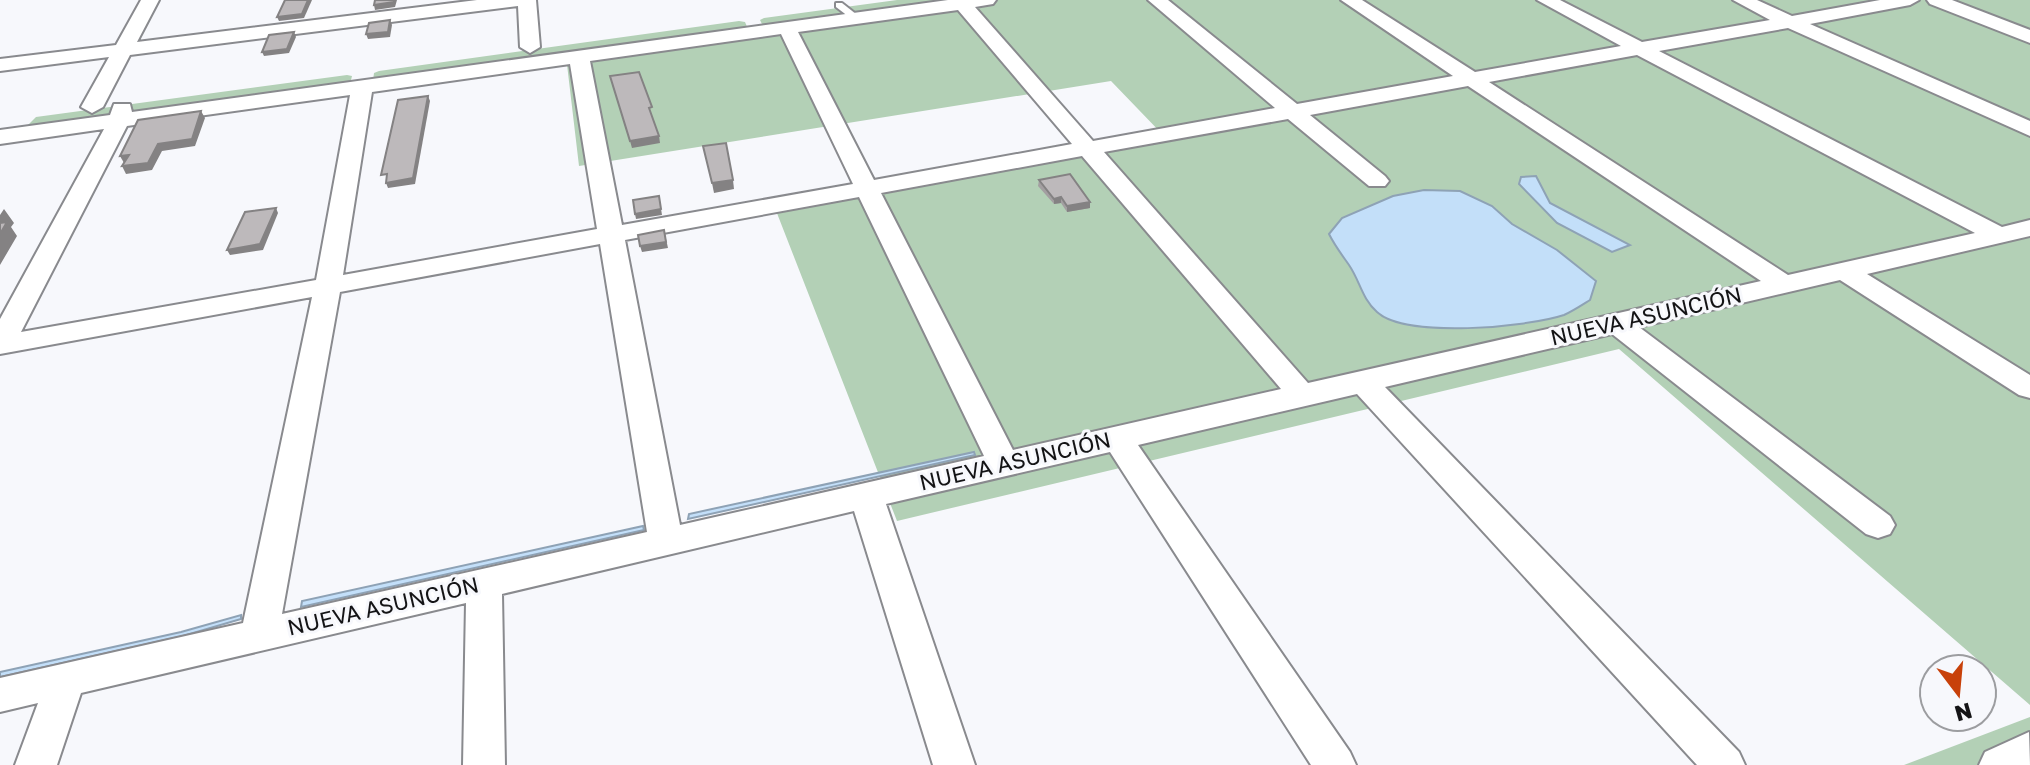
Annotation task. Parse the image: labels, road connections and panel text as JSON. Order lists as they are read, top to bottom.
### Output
{
  "streets": {
    "street": ["NUEVA ASUNCIÓN"]
  },
  "north": "bottom"
}
